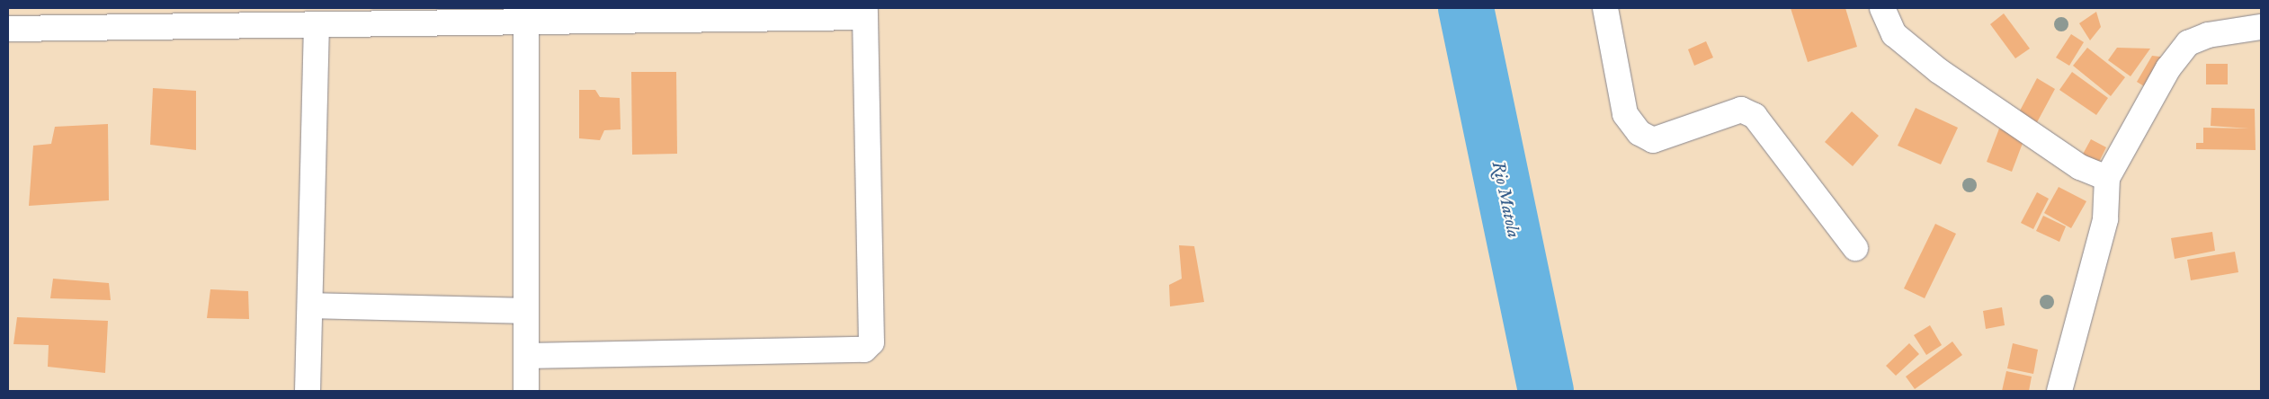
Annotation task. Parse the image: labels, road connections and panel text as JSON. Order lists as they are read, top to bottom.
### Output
{
  "water": ["Rio Matola"]
}
